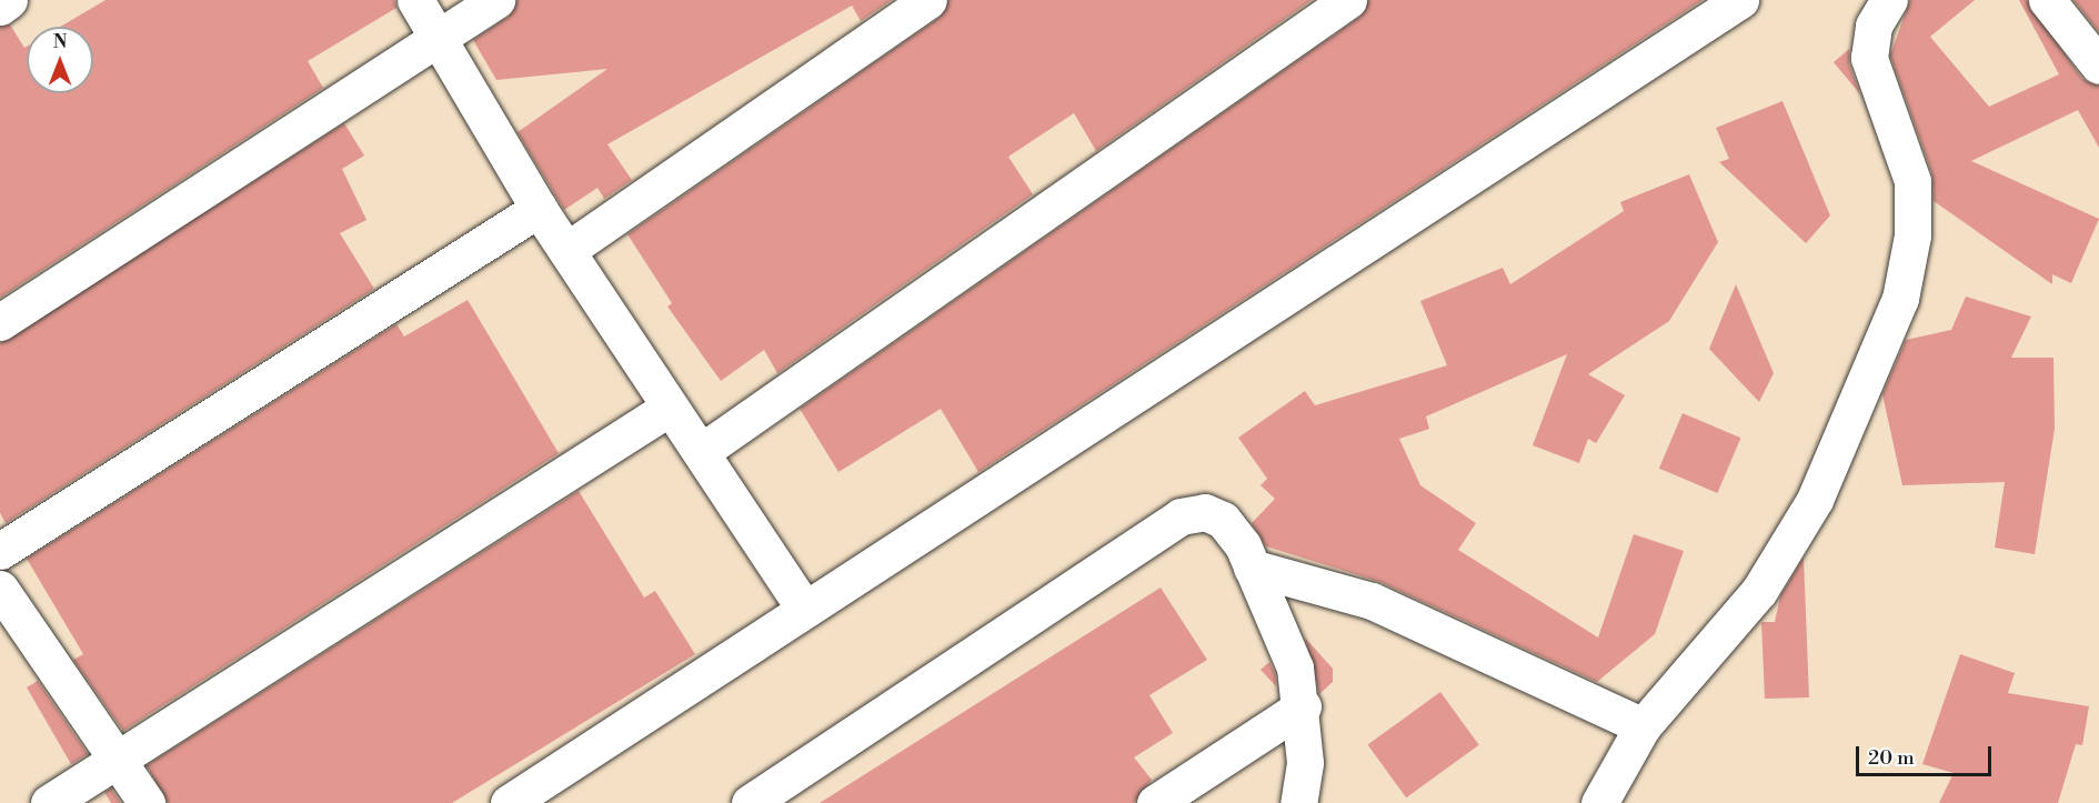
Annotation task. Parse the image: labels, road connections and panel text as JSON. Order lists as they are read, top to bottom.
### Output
{
  "scale_bar": "20 m",
  "north": "top"
}
